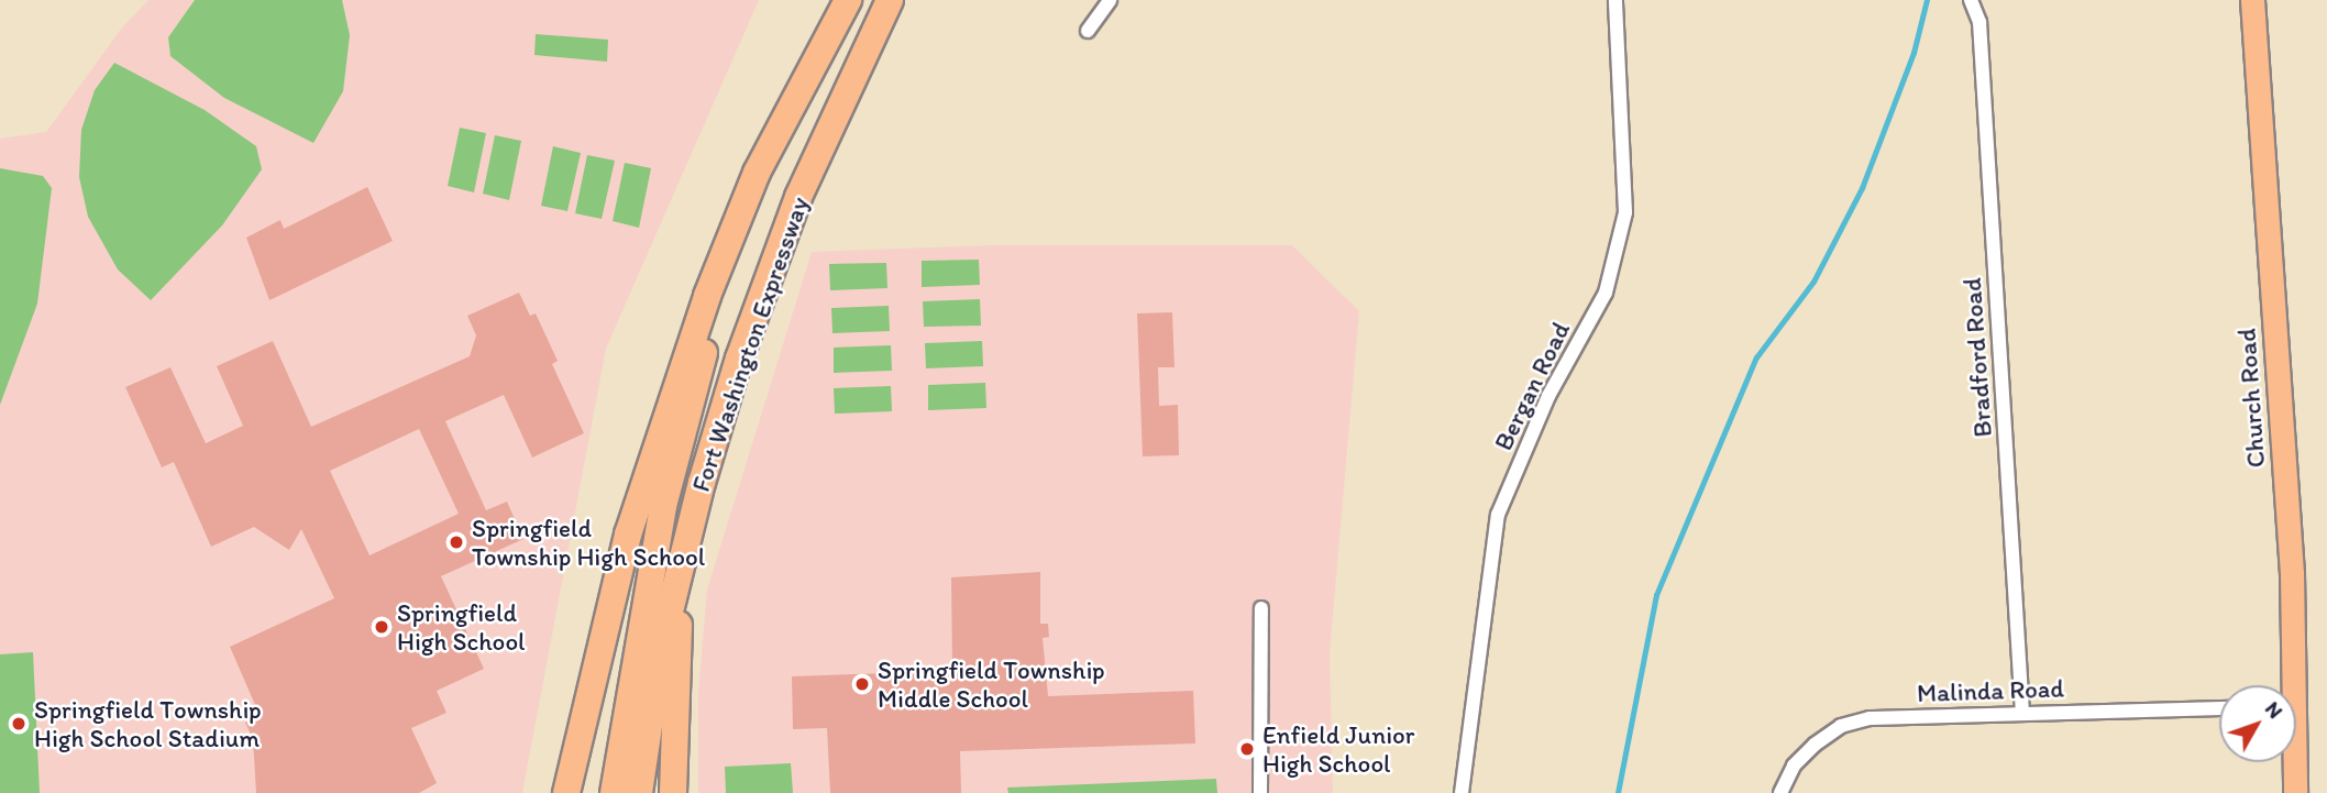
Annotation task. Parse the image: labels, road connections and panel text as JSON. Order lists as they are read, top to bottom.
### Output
{
  "streets": {
    "highway": ["Fort Washington Expressway"],
    "main road": ["Church Road"],
    "street": ["Bradford Road", "Bergan Road", "Malinda Road"]
  },
  "crossings": [
    ["Bradford Road", "Malinda Road"]
  ],
  "places": [
    "Springfield Township High School",
    "Springfield High School",
    "Springfield Township Middle School",
    "Springfield Township High School Stadium",
    "Enfield Junior High School"
  ],
  "north": "top right"
}
